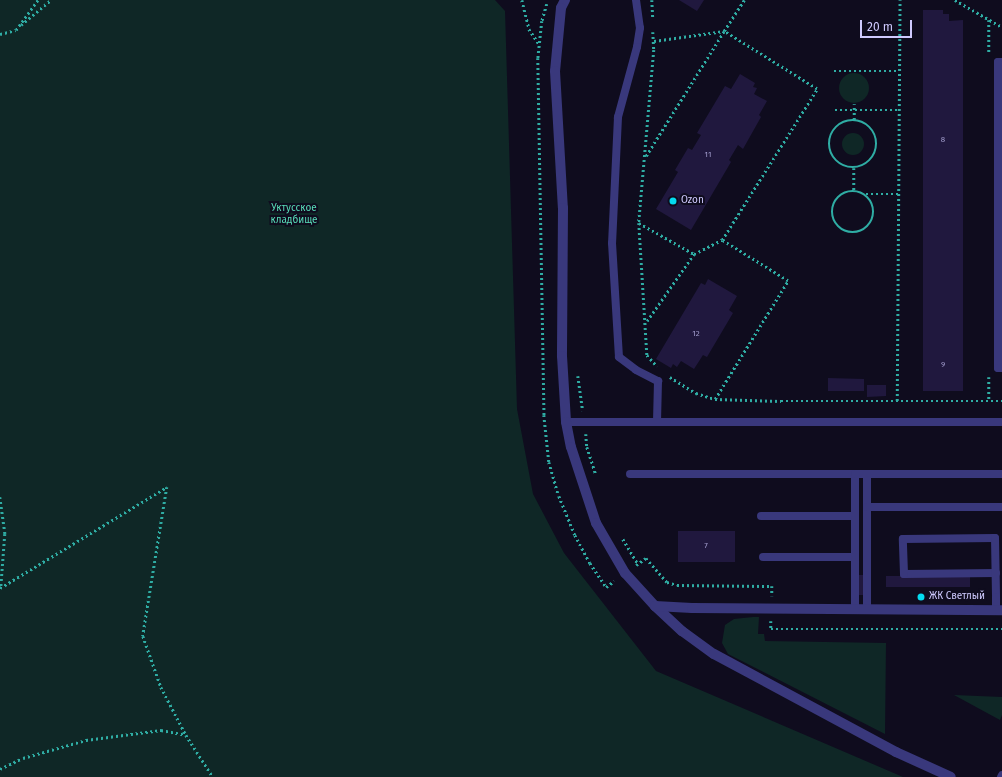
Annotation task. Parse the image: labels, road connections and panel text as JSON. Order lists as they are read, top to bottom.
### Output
{
  "parks": ["Уктусское кладбище"],
  "places": ["Ozon", "ЖК Светлый"],
  "house_numbers": [
    "8",
    "11",
    "12",
    "9",
    "7"
  ],
  "scale_bar": "20 m"
}
